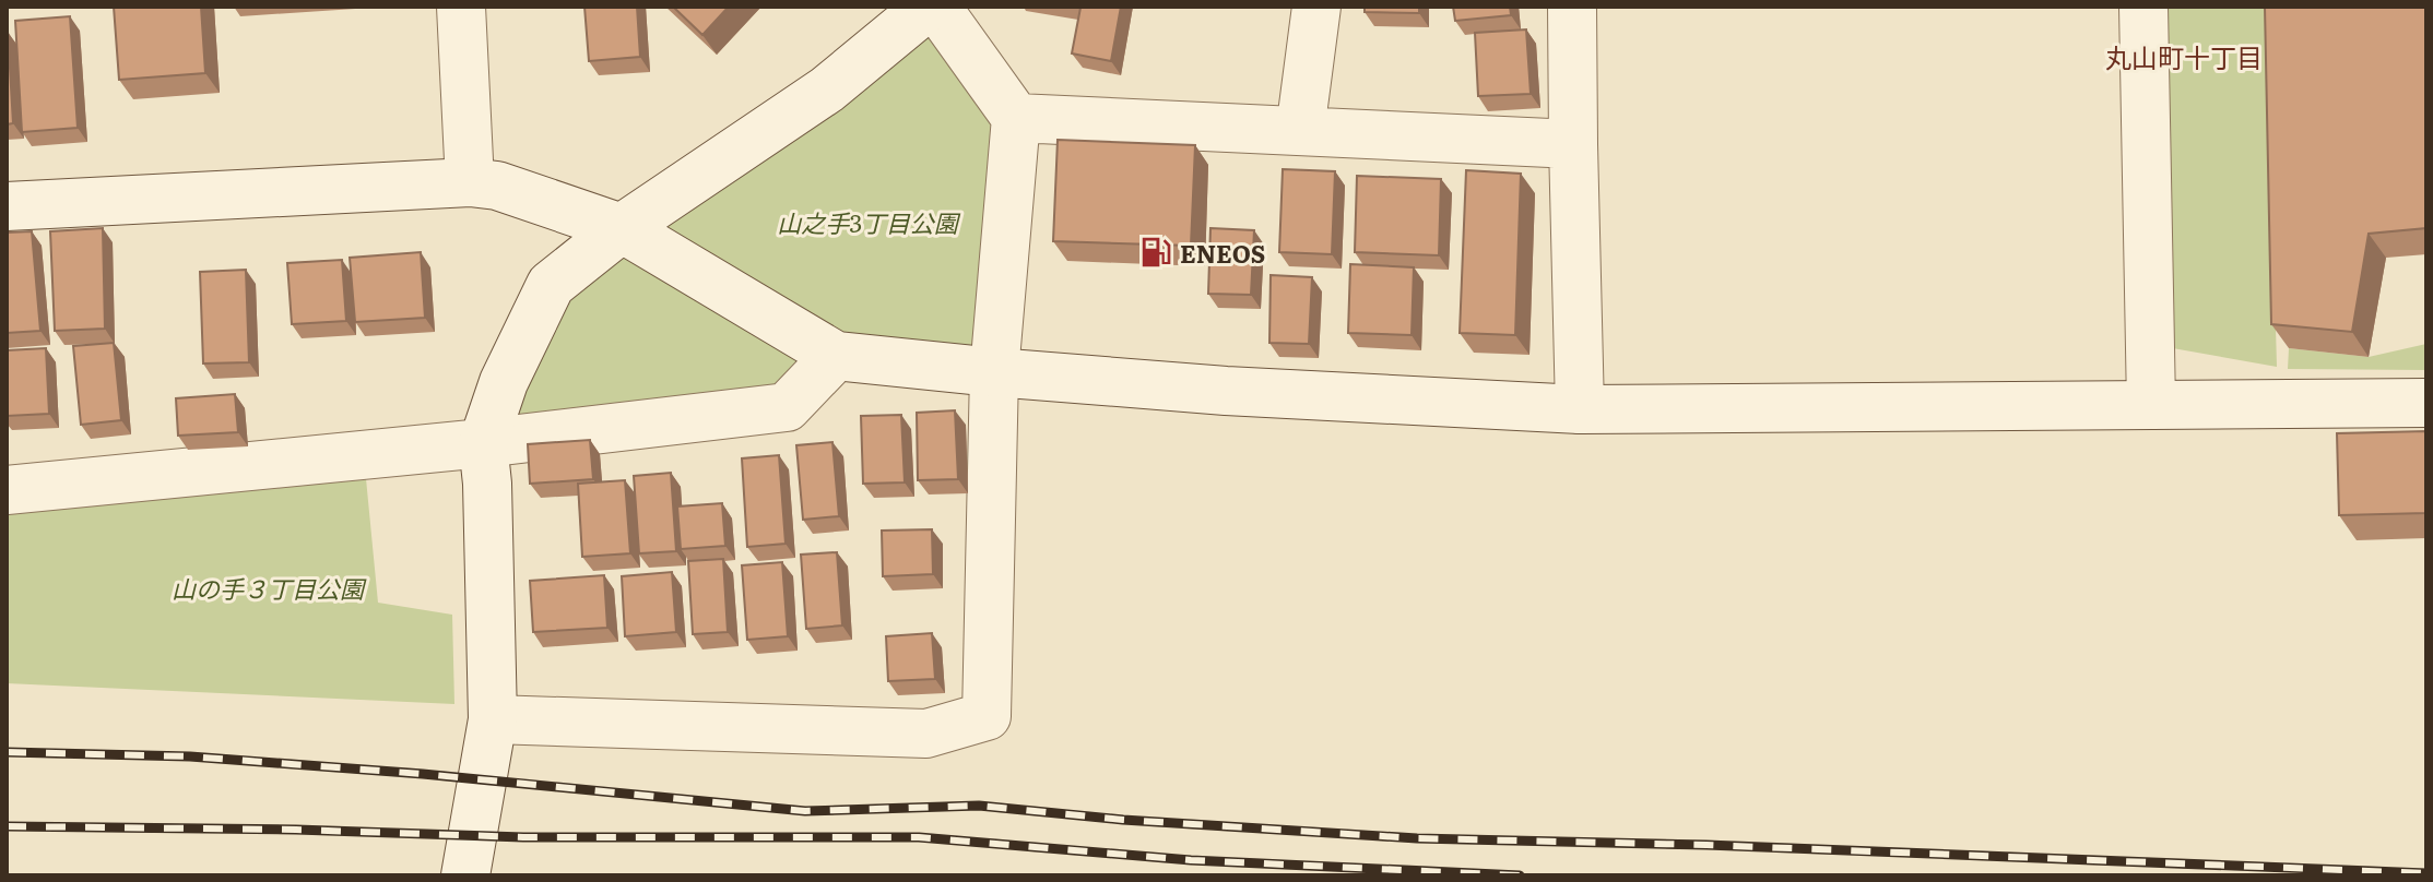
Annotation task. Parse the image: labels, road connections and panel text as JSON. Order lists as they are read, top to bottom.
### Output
{
  "districts": ["丸山町十丁目"],
  "parks": ["山之手3丁目公園", "山の手３丁目公園"],
  "places": {
    "fuel station": ["ENEOS"]
  }
}
